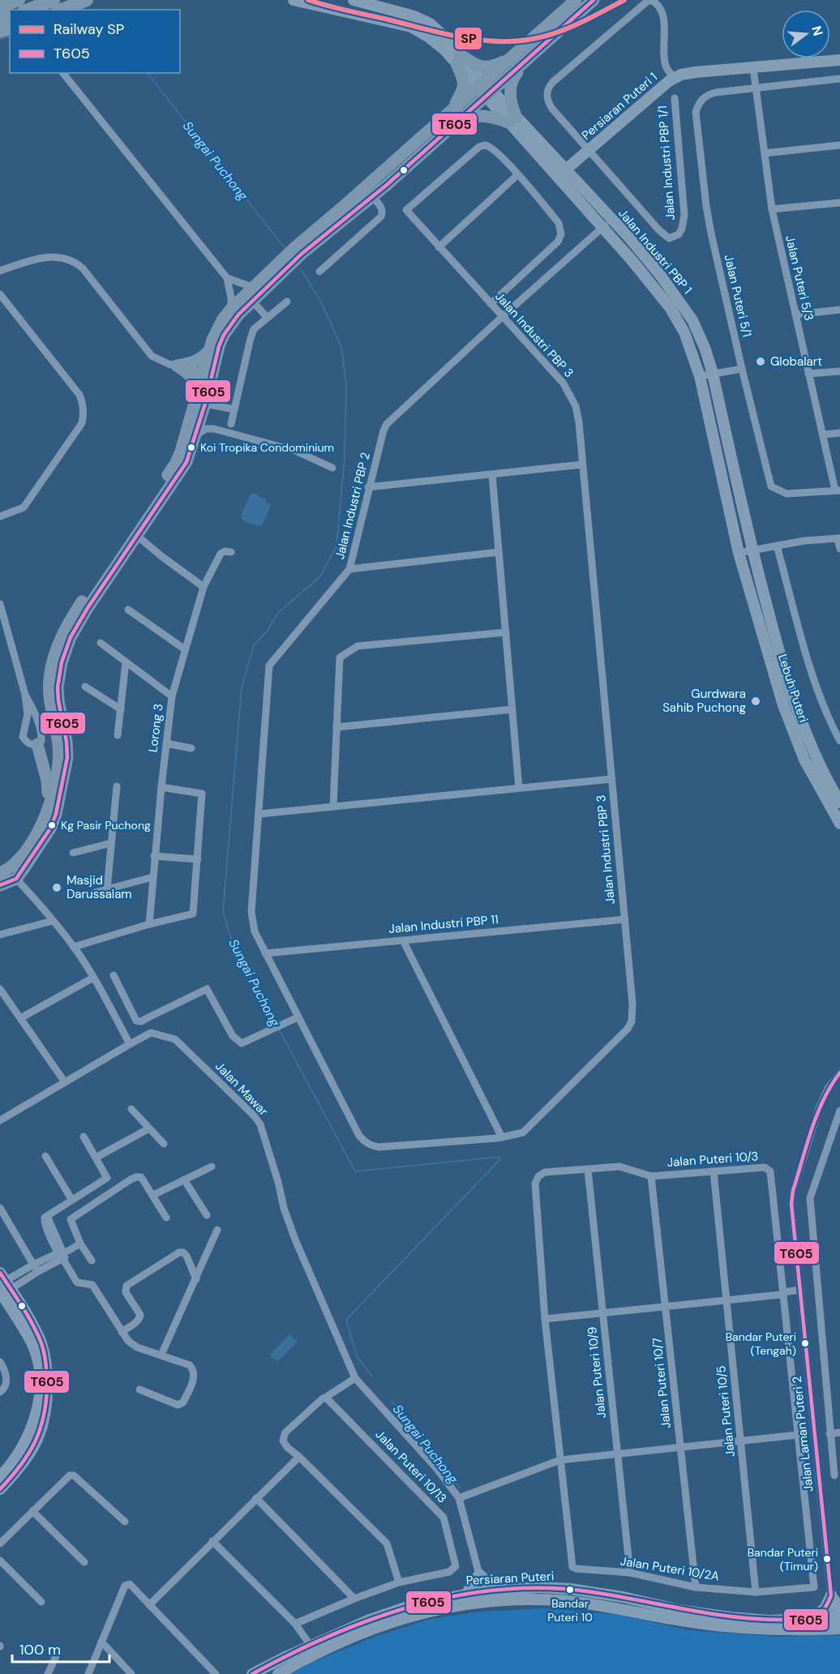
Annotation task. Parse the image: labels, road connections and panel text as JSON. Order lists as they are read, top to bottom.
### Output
{
  "streets": {
    "main road": [
      "Persiaran Puteri 1",
      "Jalan Industri PBP 1",
      "Lebuh Puteri",
      "Persiaran Puteri"
    ],
    "street": [
      "Jalan Industri PBP 1/1",
      "Jalan Puteri 5/3",
      "Jalan Puteri 5/1",
      "Jalan Industri PBP 3",
      "Jalan Industri PBP 2",
      "Lorong 3",
      "Jalan Industri PBP 11",
      "Jalan Mawar",
      "Jalan Puteri 10/3",
      "Jalan Puteri 10/9",
      "Jalan Puteri 10/7",
      "Jalan Puteri 10/5",
      "Jalan Laman Puteri 2",
      "Jalan Puteri 10/13",
      "Jalan Puteri 10/2A"
    ]
  },
  "crossings": [
    ["Persiaran Puteri 1", "Jalan Industri PBP 1/1"],
    ["Persiaran Puteri 1", "Jalan Industri PBP 1"],
    ["Persiaran Puteri 1", "Jalan Puteri 5/3"],
    ["Jalan Industri PBP 1", "Jalan Industri PBP 2"],
    ["Jalan Industri PBP 1", "Lebuh Puteri"],
    ["Jalan Puteri 5/3", "Jalan Puteri 5/1"],
    ["Jalan Industri PBP 3", "Jalan Industri PBP 2"],
    ["Jalan Industri PBP 3", "Jalan Industri PBP 11"],
    ["Jalan Industri PBP 2", "Jalan Industri PBP 11"],
    ["Jalan Puteri 10/3", "Jalan Puteri 10/9"],
    ["Jalan Puteri 10/3", "Jalan Puteri 10/7"],
    ["Jalan Puteri 10/3", "Jalan Puteri 10/5"],
    ["Jalan Puteri 10/3", "Jalan Puteri 10/2A"],
    ["Jalan Puteri 10/9", "Jalan Puteri 10/2A"],
    ["Jalan Puteri 10/7", "Jalan Puteri 10/2A"],
    ["Jalan Puteri 10/5", "Jalan Puteri 10/2A"]
  ],
  "water": ["Sungai Puchong"],
  "places": [
    "Globalart",
    "Koi Tropika Condominium",
    "Gurdwara Sahib Puchong",
    "Kg Pasir Puchong",
    "Masjid Darussalam",
    "Bandar Puteri (Tengah)",
    "Bandar Puteri (Timur)",
    "Bandar Puteri 10"
  ],
  "lines": ["rail line SP", "transit line T605"],
  "legend": ["Railway SP", "T605"],
  "scale_bar": "100 m",
  "north": "right"
}
